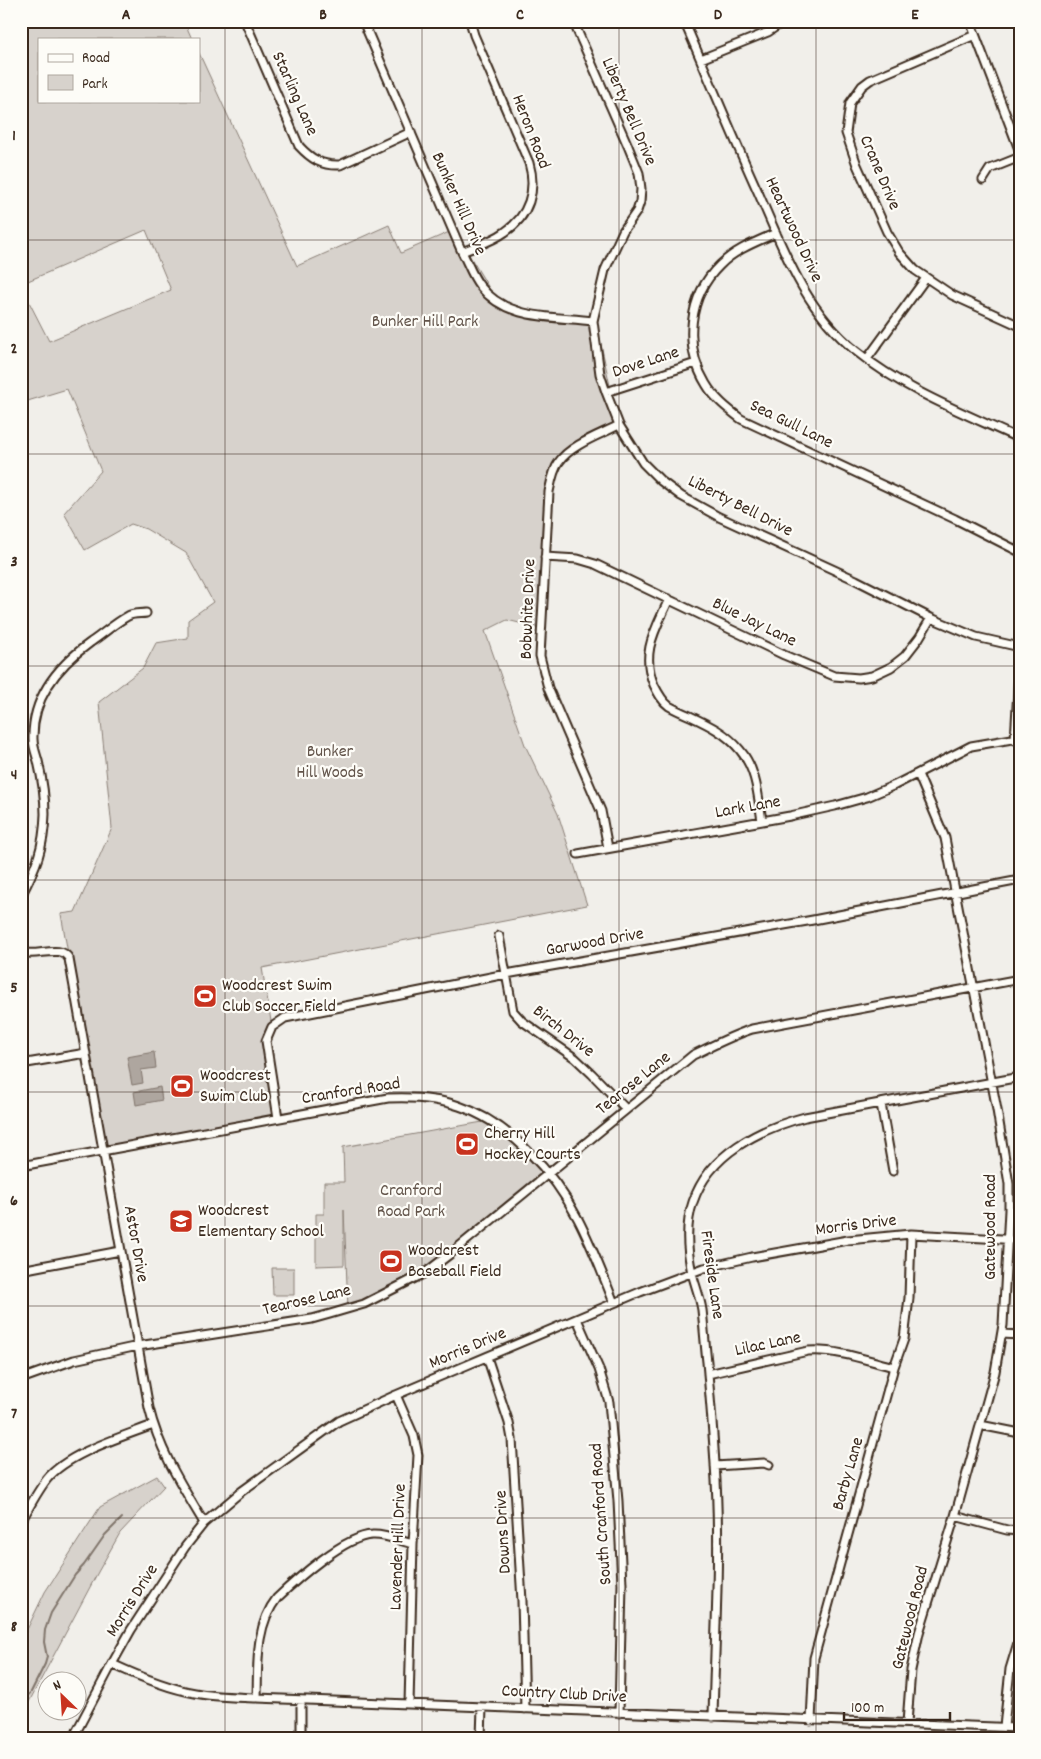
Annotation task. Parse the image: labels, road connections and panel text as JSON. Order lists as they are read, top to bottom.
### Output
{
  "streets": {
    "street": [
      "Starling Lane",
      "Liberty Bell Drive",
      "Heron Road",
      "Crane Drive",
      "Bunker Hill Drive",
      "Heartwood Drive",
      "Dove Lane",
      "Sea Gull Lane",
      "Bobwhite Drive",
      "Blue Jay Lane",
      "Lark Lane",
      "Garwood Drive",
      "Birch Drive",
      "Tearose Lane",
      "Cranford Road",
      "Morris Drive",
      "Gatewood Road",
      "Astor Drive",
      "Fireside Lane",
      "Lilac Lane",
      "Barby Lane",
      "South Cranford Road",
      "Downs Drive",
      "Lavender Hill Drive",
      "Country Club Drive"
    ]
  },
  "crossings": [
    ["Starling Lane", "Bunker Hill Drive"],
    ["Liberty Bell Drive", "Bunker Hill Drive"],
    ["Liberty Bell Drive", "Dove Lane"],
    ["Liberty Bell Drive", "Bobwhite Drive"],
    ["Liberty Bell Drive", "Blue Jay Lane"],
    ["Heron Road", "Bunker Hill Drive"],
    ["Heartwood Drive", "Sea Gull Lane"],
    ["Dove Lane", "Sea Gull Lane"],
    ["Bobwhite Drive", "Blue Jay Lane"],
    ["Bobwhite Drive", "Lark Lane"],
    ["Lark Lane", "Gatewood Road"],
    ["Garwood Drive", "Birch Drive"],
    ["Garwood Drive", "Cranford Road"],
    ["Garwood Drive", "Gatewood Road"],
    ["Birch Drive", "Tearose Lane"],
    ["Tearose Lane", "Cranford Road"],
    ["Tearose Lane", "Gatewood Road"],
    ["Tearose Lane", "Astor Drive"],
    ["Cranford Road", "Morris Drive"],
    ["Cranford Road", "Astor Drive"],
    ["Morris Drive", "Gatewood Road"],
    ["Morris Drive", "Astor Drive"],
    ["Morris Drive", "Fireside Lane"],
    ["Morris Drive", "Barby Lane"],
    ["Morris Drive", "South Cranford Road"],
    ["Morris Drive", "Downs Drive"],
    ["Morris Drive", "Lavender Hill Drive"],
    ["Morris Drive", "Country Club Drive"],
    ["Gatewood Road", "Fireside Lane"],
    ["Gatewood Road", "Country Club Drive"],
    ["Fireside Lane", "Lilac Lane"],
    ["Fireside Lane", "Country Club Drive"],
    ["Lilac Lane", "Barby Lane"],
    ["Barby Lane", "Country Club Drive"],
    ["South Cranford Road", "Country Club Drive"],
    ["Downs Drive", "Country Club Drive"],
    ["Lavender Hill Drive", "Country Club Drive"]
  ],
  "parks": ["Bunker Hill Park", "Bunker Hill Woods", "Cranford Road Park"],
  "places": {
    "sports": [
      "Woodcrest Swim Club Soccer Field",
      "Woodcrest Swim Club",
      "Cherry Hill Hockey Courts",
      "Woodcrest Baseball Field"
    ],
    "school or university": ["Woodcrest Elementary School"]
  },
  "legend": ["Road", "Park"],
  "scale_bar": "100 m",
  "north": "top left",
  "grid": {
    "columns": [
      "A",
      "B",
      "C",
      "D",
      "E"
    ],
    "rows": [
      "1",
      "2",
      "3",
      "4",
      "5",
      "6",
      "7",
      "8"
    ]
  }
}
